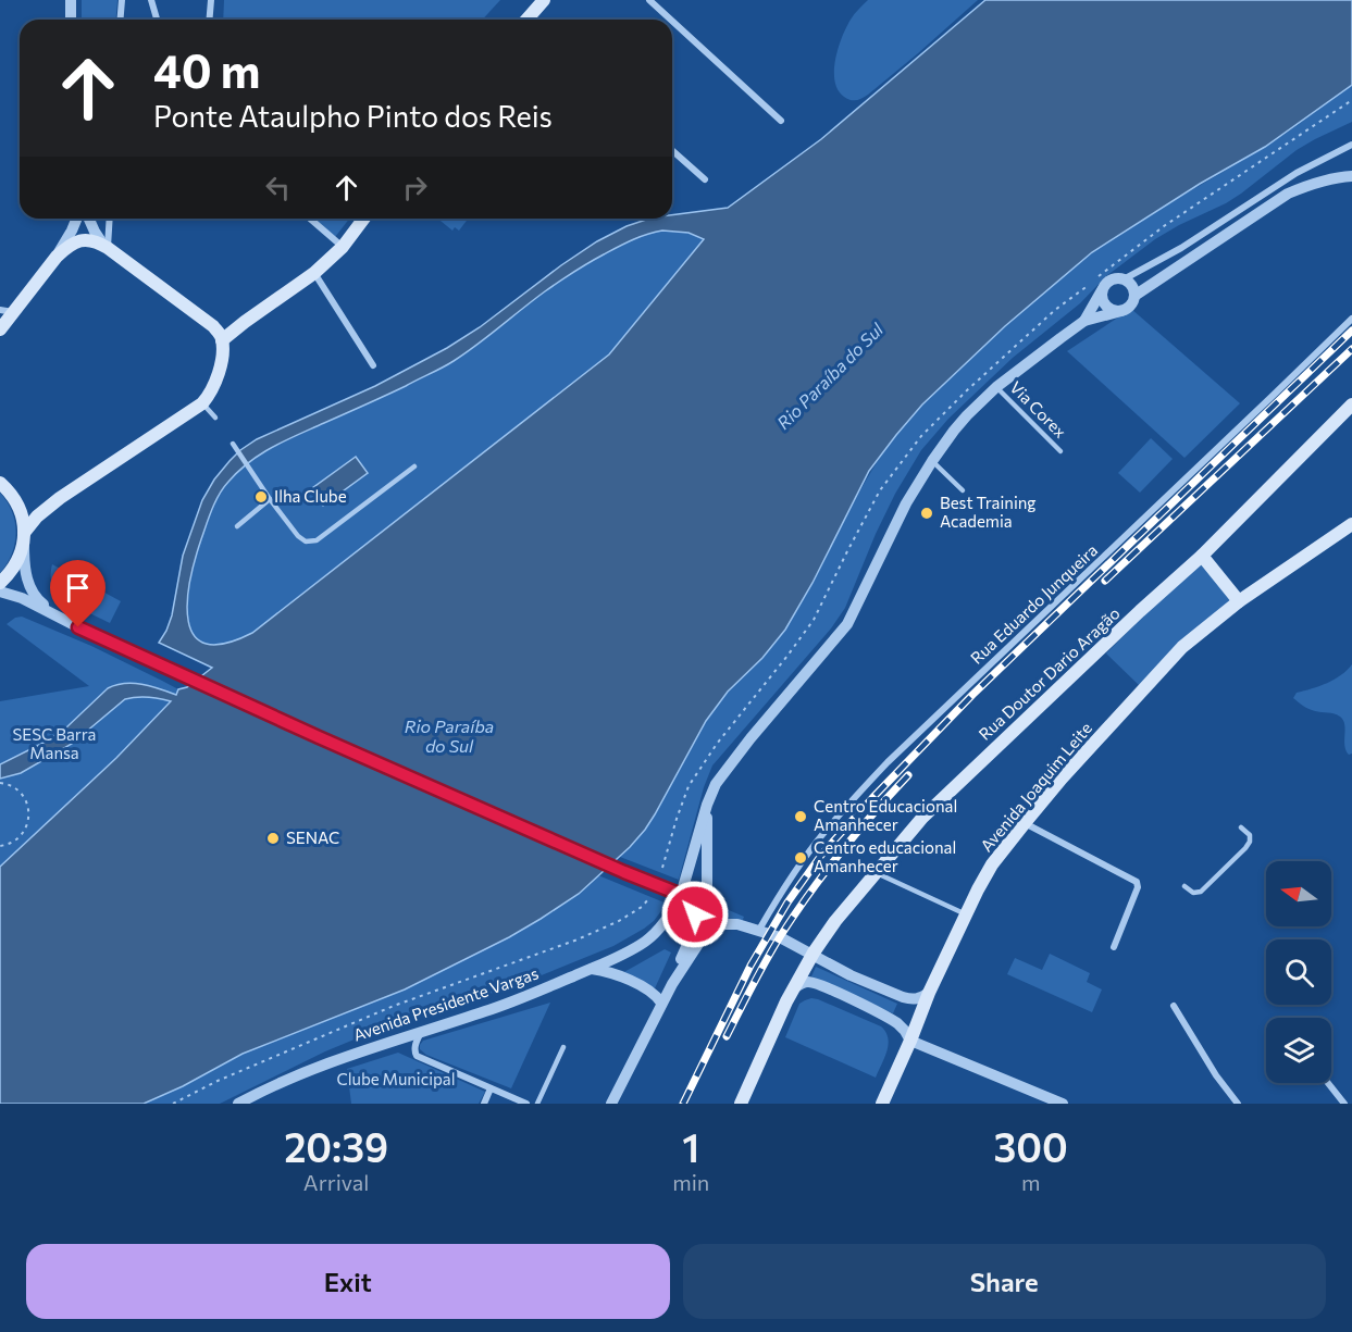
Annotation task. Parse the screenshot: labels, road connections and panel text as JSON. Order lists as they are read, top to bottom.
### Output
{
  "streets": {
    "main road": ["Rua Doutor Dario Aragão", "Avenida Joaquim Leite"],
    "street": ["Rua Eduardo Junqueira", "Avenida Presidente Vargas"],
    "lane": ["Via Corex"]
  },
  "crossings": [
    ["Via Corex", "Avenida Presidente Vargas"]
  ],
  "water": ["Rio Paraíba do Sul"],
  "parks": ["SESC Barra Mansa", "Clube Municipal"],
  "places": [
    "Ilha Clube",
    "Best Training Academia",
    "Centro Educacional Amanhecer",
    "SENAC",
    "Centro educacional Amanhecer"
  ],
  "north": "left",
  "page": {
    "turn": ["40 m", "Ponte Ataulpho Pinto dos Reis"],
    "eta": [
      "20:39",
      "Arrival",
      "1",
      "min",
      "300",
      "m"
    ],
    "buttons": ["Exit", "Share"]
  }
}
